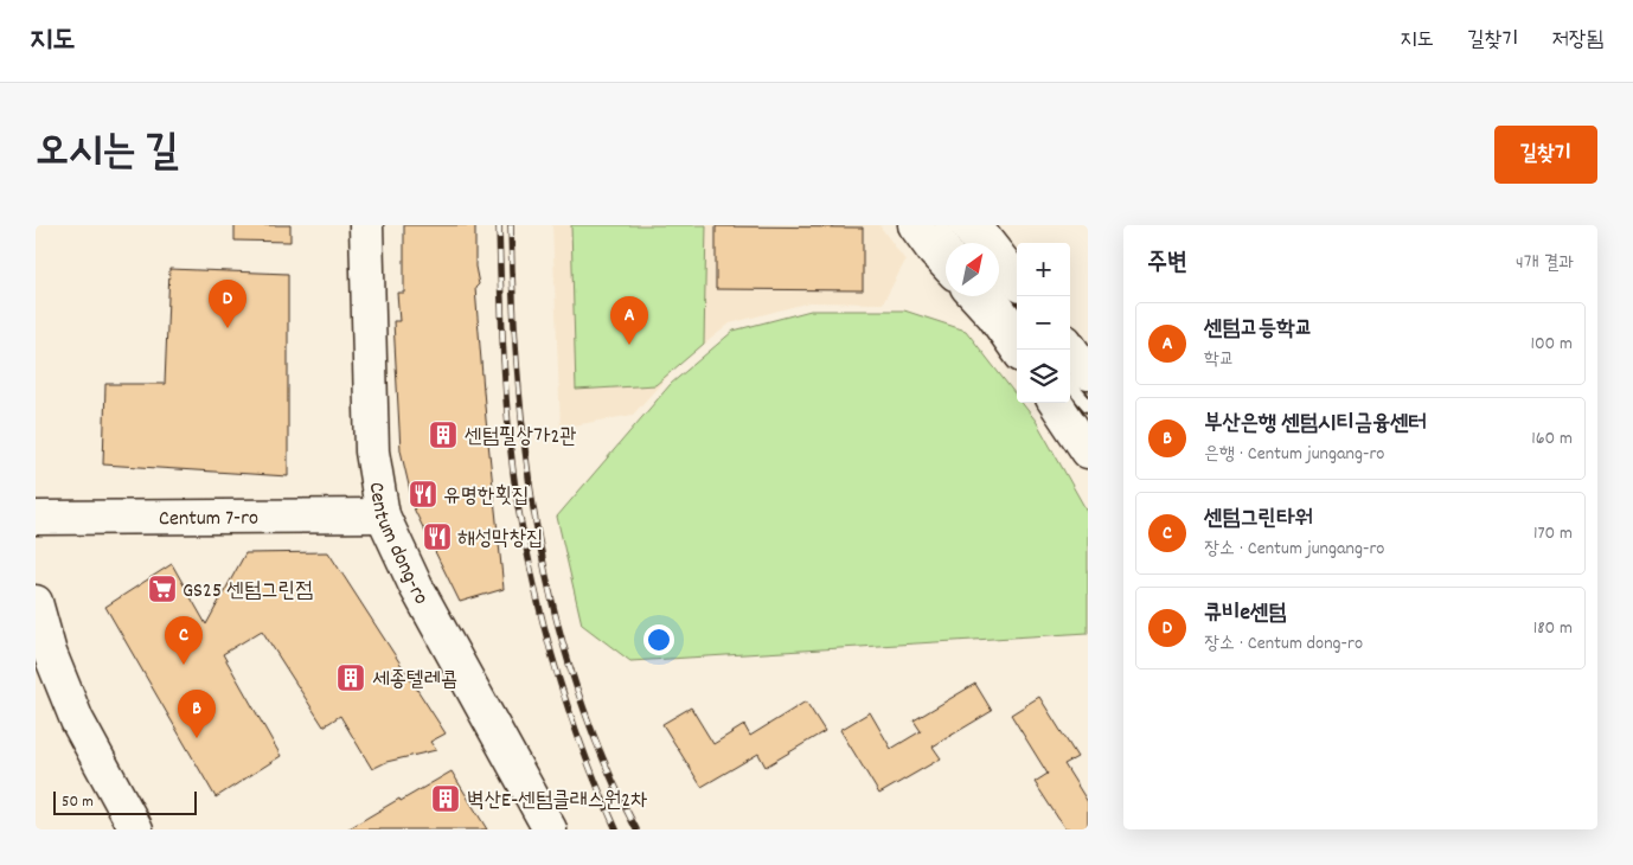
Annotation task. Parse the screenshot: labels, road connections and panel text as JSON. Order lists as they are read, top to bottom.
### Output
{
  "streets": {
    "main road": ["Centum 7-ro", "Centum dong-ro"]
  },
  "crossings": [
    ["Centum 7-ro", "Centum dong-ro"]
  ],
  "places": {
    "building": ["센텀필상가2관", "세종텔레콤", "벽산E-센텀클래스원2차"],
    "restaurant": ["유명한횟집", "해성막창집"],
    "supermarket": ["GS25 센텀그린점"]
  },
  "scale_bar": "50 m",
  "north": "top right",
  "page": {
    "header": "지도",
    "nav": ["지도", "길찾기", "저장됨"],
    "title": "오시는 길",
    "buttons": "길찾기",
    "heading": ["주변", "4개 결과"],
    "map_buttons": ["+", "−"],
    "pins": [
      "D",
      "A",
      "C",
      "B"
    ],
    "list": [
      {
        "mark": "A",
        "name": "센텀고등학교",
        "note": "학교",
        "value": "100 m"
      },
      {
        "mark": "B",
        "name": "부산은행 센텀시티금융센터",
        "note": "은행 · Centum jungang-ro",
        "value": "160 m"
      },
      {
        "mark": "C",
        "name": "센텀그린타워",
        "note": "장소 · Centum jungang-ro",
        "value": "170 m"
      },
      {
        "mark": "D",
        "name": "큐비e센텀",
        "note": "장소 · Centum dong-ro",
        "value": "180 m"
      }
    ],
    "scale": "50 m"
  }
}
